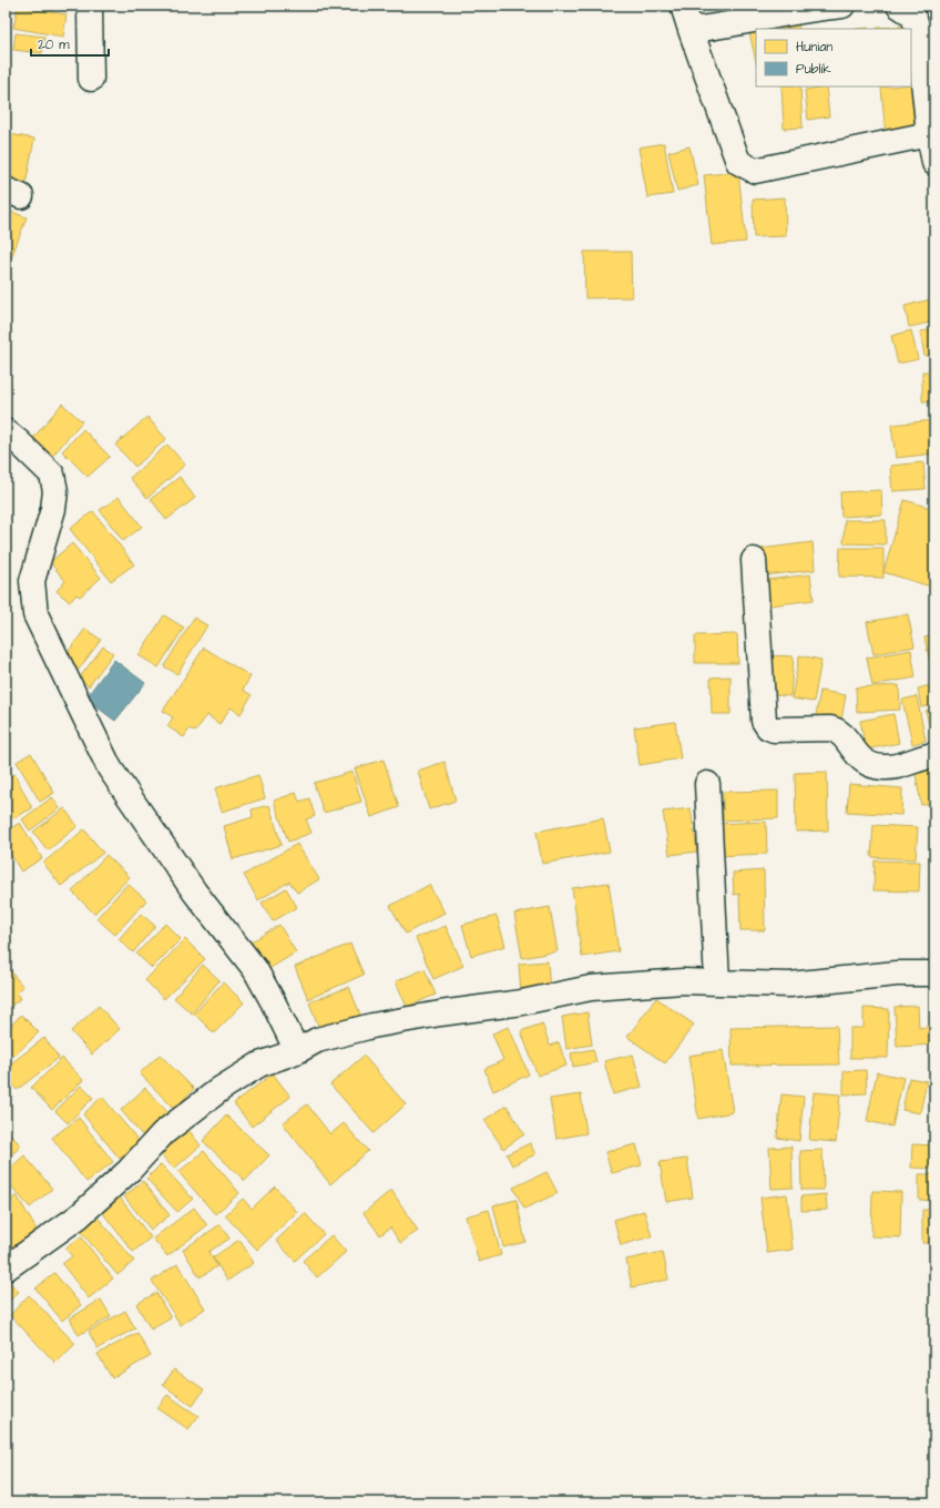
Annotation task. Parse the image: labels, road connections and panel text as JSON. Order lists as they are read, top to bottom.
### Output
{
  "legend": ["Hunian", "Publik"],
  "scale_bar": "20 m"
}
